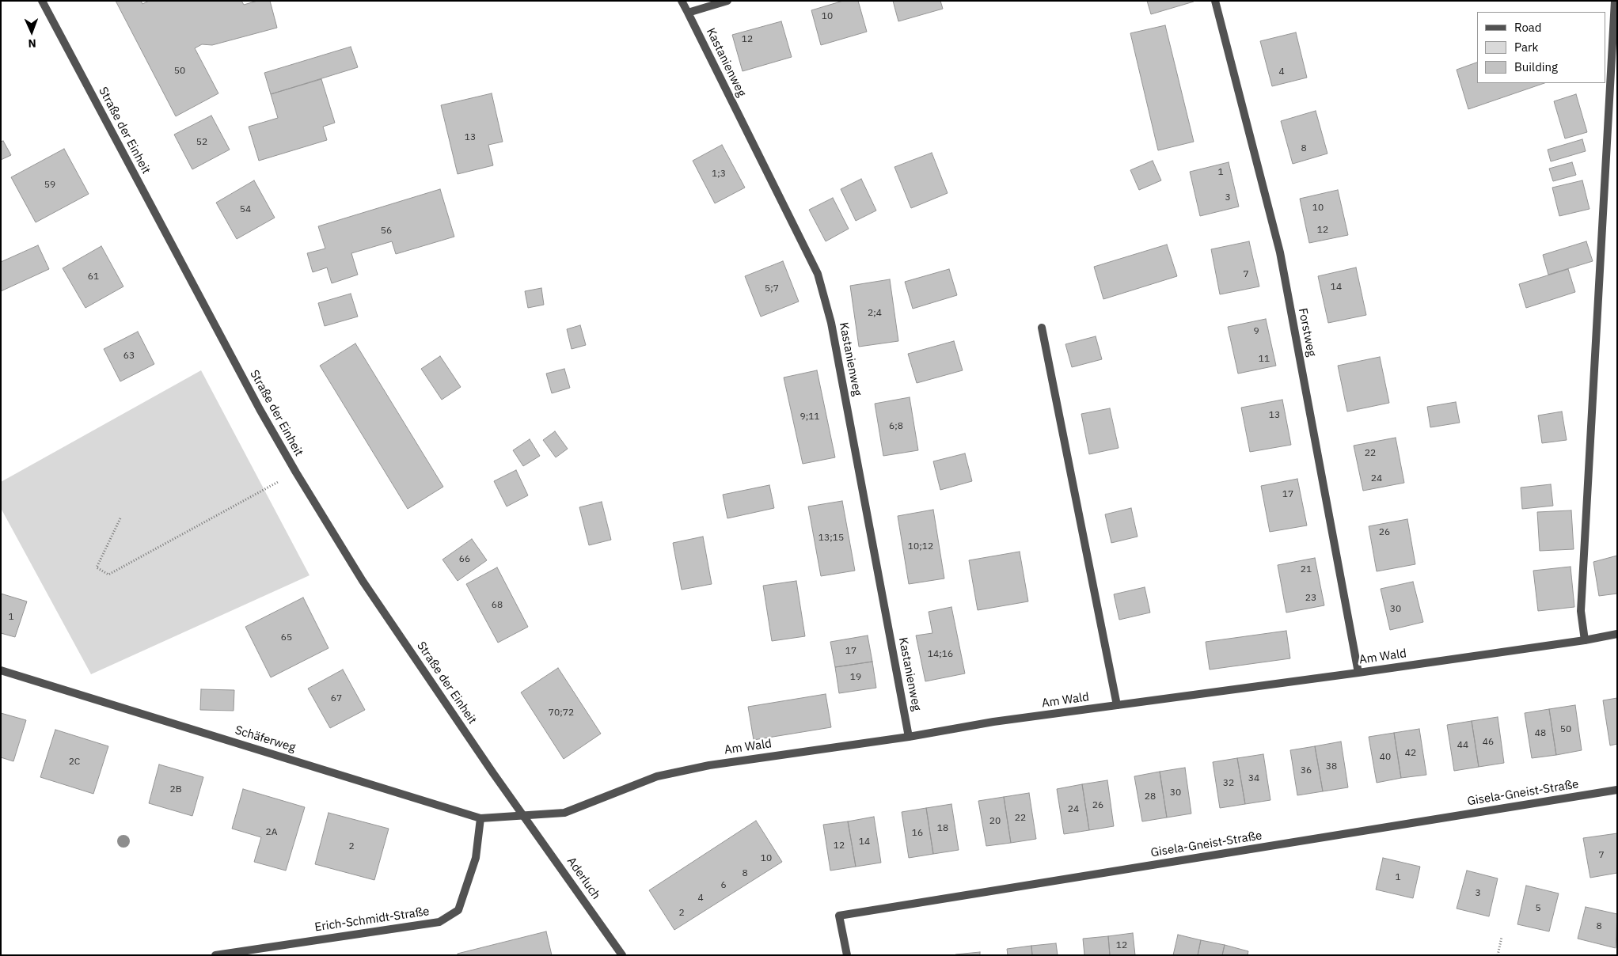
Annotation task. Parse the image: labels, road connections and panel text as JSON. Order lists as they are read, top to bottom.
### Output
{
  "streets": {
    "street": [
      "Kastanienweg",
      "Straße der Einheit",
      "Forstweg",
      "Am Wald",
      "Schäferweg",
      "Gisela-Gneist-Straße",
      "Aderluch",
      "Erich-Schmidt-Straße"
    ]
  },
  "crossings": [
    ["Kastanienweg", "Am Wald"],
    ["Straße der Einheit", "Am Wald"],
    ["Straße der Einheit", "Schäferweg"],
    ["Straße der Einheit", "Aderluch"],
    ["Forstweg", "Am Wald"],
    ["Am Wald", "Schäferweg"],
    ["Am Wald", "Aderluch"],
    ["Schäferweg", "Aderluch"],
    ["Schäferweg", "Erich-Schmidt-Straße"]
  ],
  "house_numbers": [
    "10",
    "12",
    "50",
    "4",
    "13",
    "52",
    "8",
    "1",
    "1;3",
    "59",
    "3",
    "10",
    "54",
    "12",
    "56",
    "7",
    "61",
    "14",
    "5;7",
    "2;4",
    "9",
    "63",
    "11",
    "13",
    "9;11",
    "6;8",
    "22",
    "24",
    "17",
    "26",
    "13;15",
    "10;12",
    "66",
    "21",
    "23",
    "68",
    "30",
    "1",
    "65",
    "17",
    "14;16",
    "19",
    "67",
    "70;72",
    "50",
    "48",
    "46",
    "44",
    "42",
    "40",
    "2C",
    "38",
    "36",
    "34",
    "32",
    "2B",
    "30",
    "28",
    "26",
    "24",
    "22",
    "20",
    "18",
    "2A",
    "16",
    "14",
    "12",
    "2",
    "7",
    "10",
    "8",
    "1",
    "6",
    "3",
    "4",
    "5",
    "2",
    "8",
    "12"
  ],
  "legend": ["Road", "Park", "Building"],
  "north": "bottom"
}
